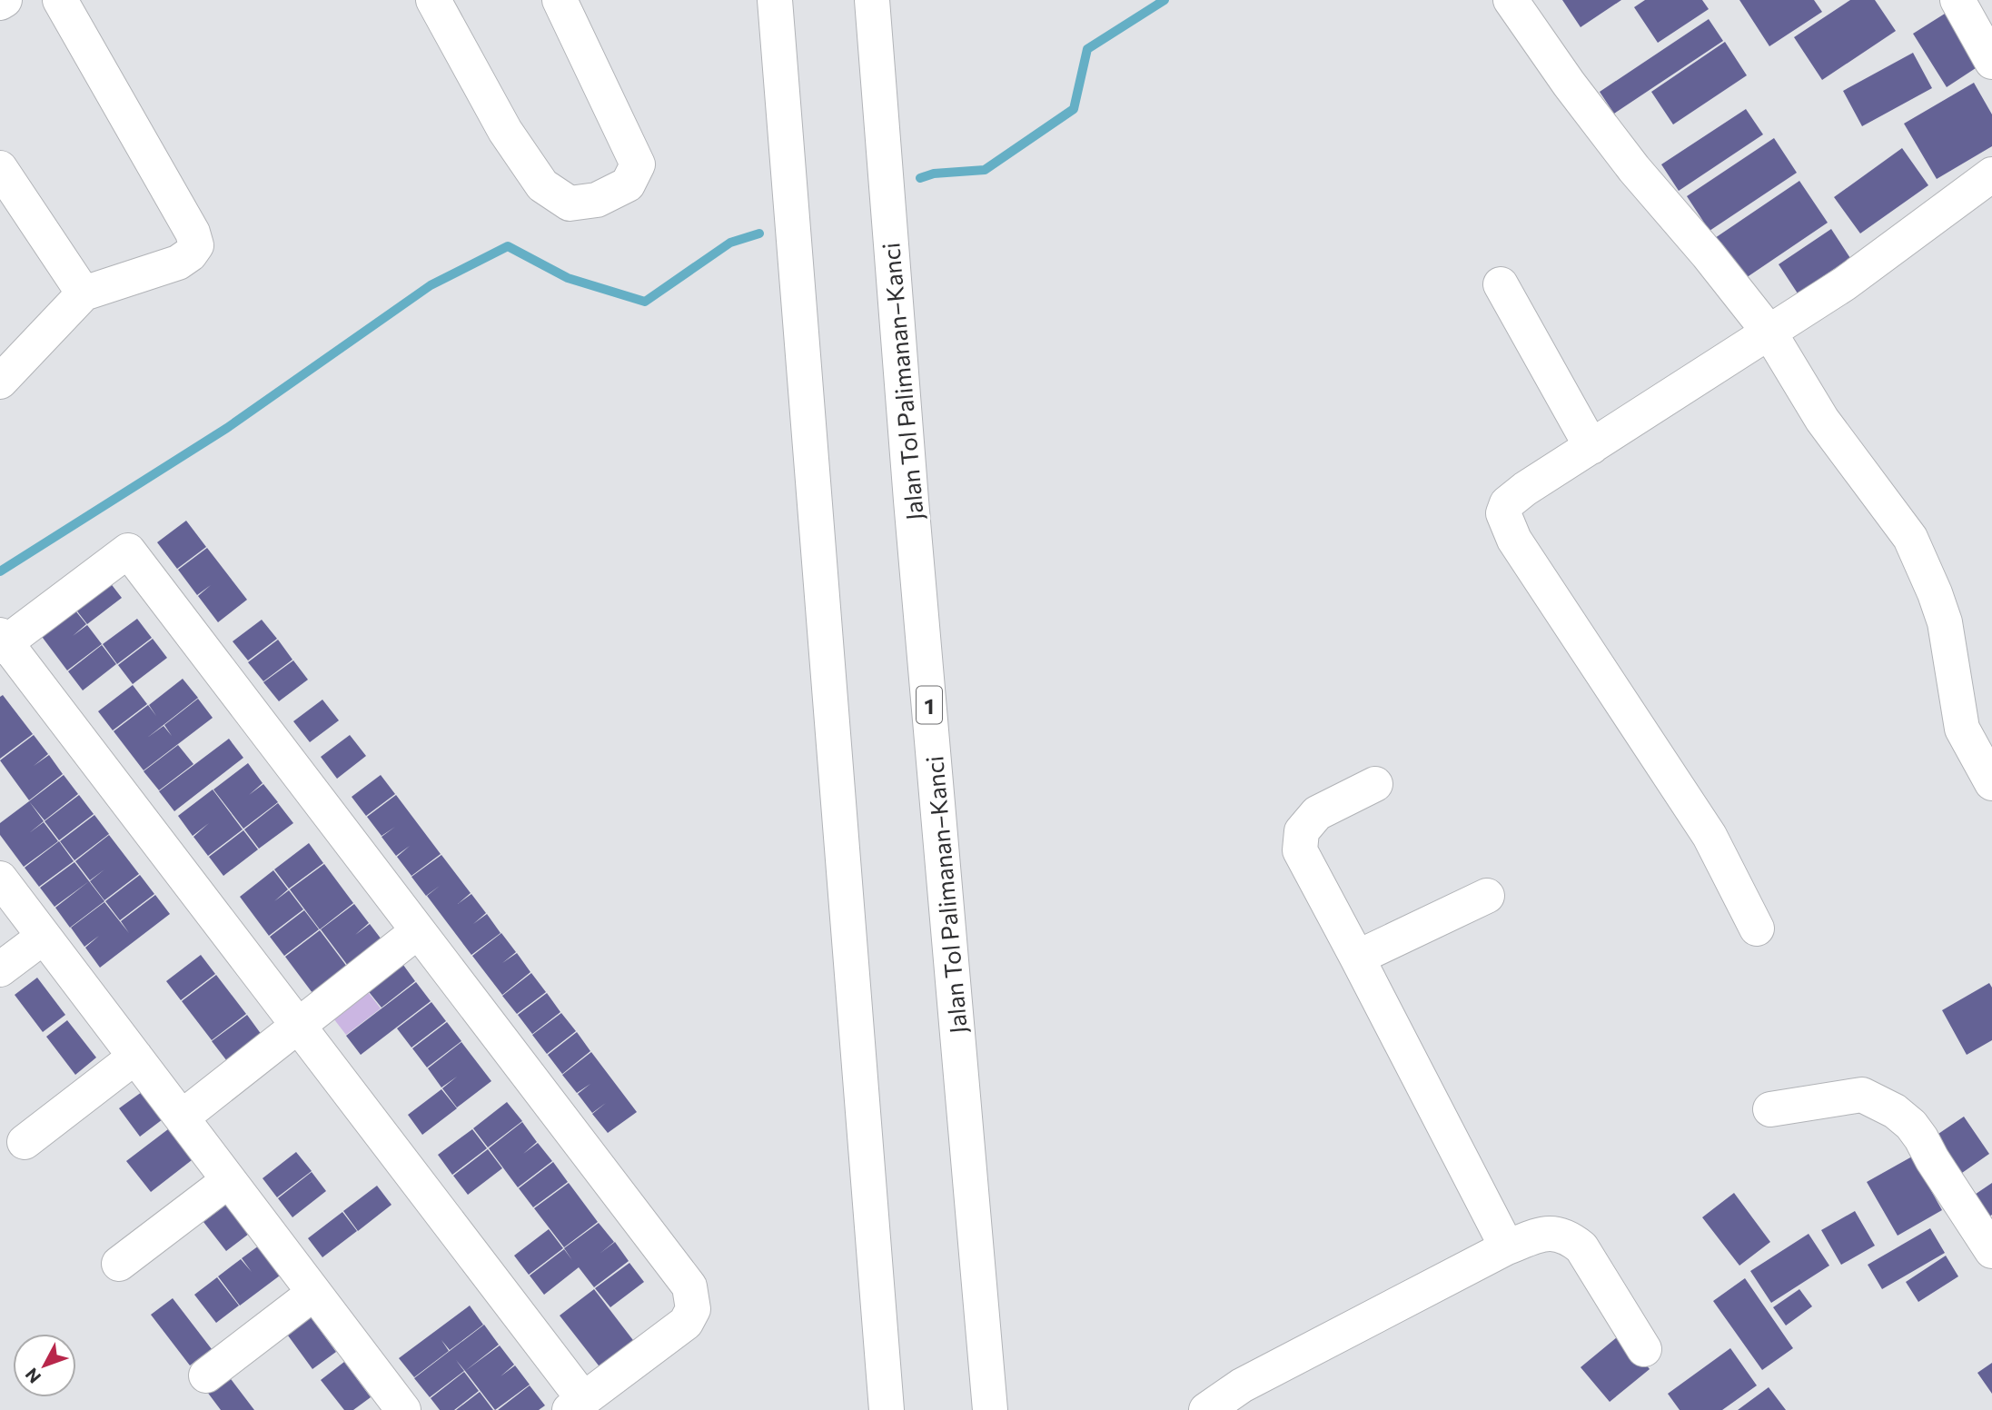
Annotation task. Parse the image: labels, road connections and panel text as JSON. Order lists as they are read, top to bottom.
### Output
{
  "streets": {
    "main road": ["Jalan Tol Palimanan–Kanci", "1"]
  },
  "north": "bottom left"
}
